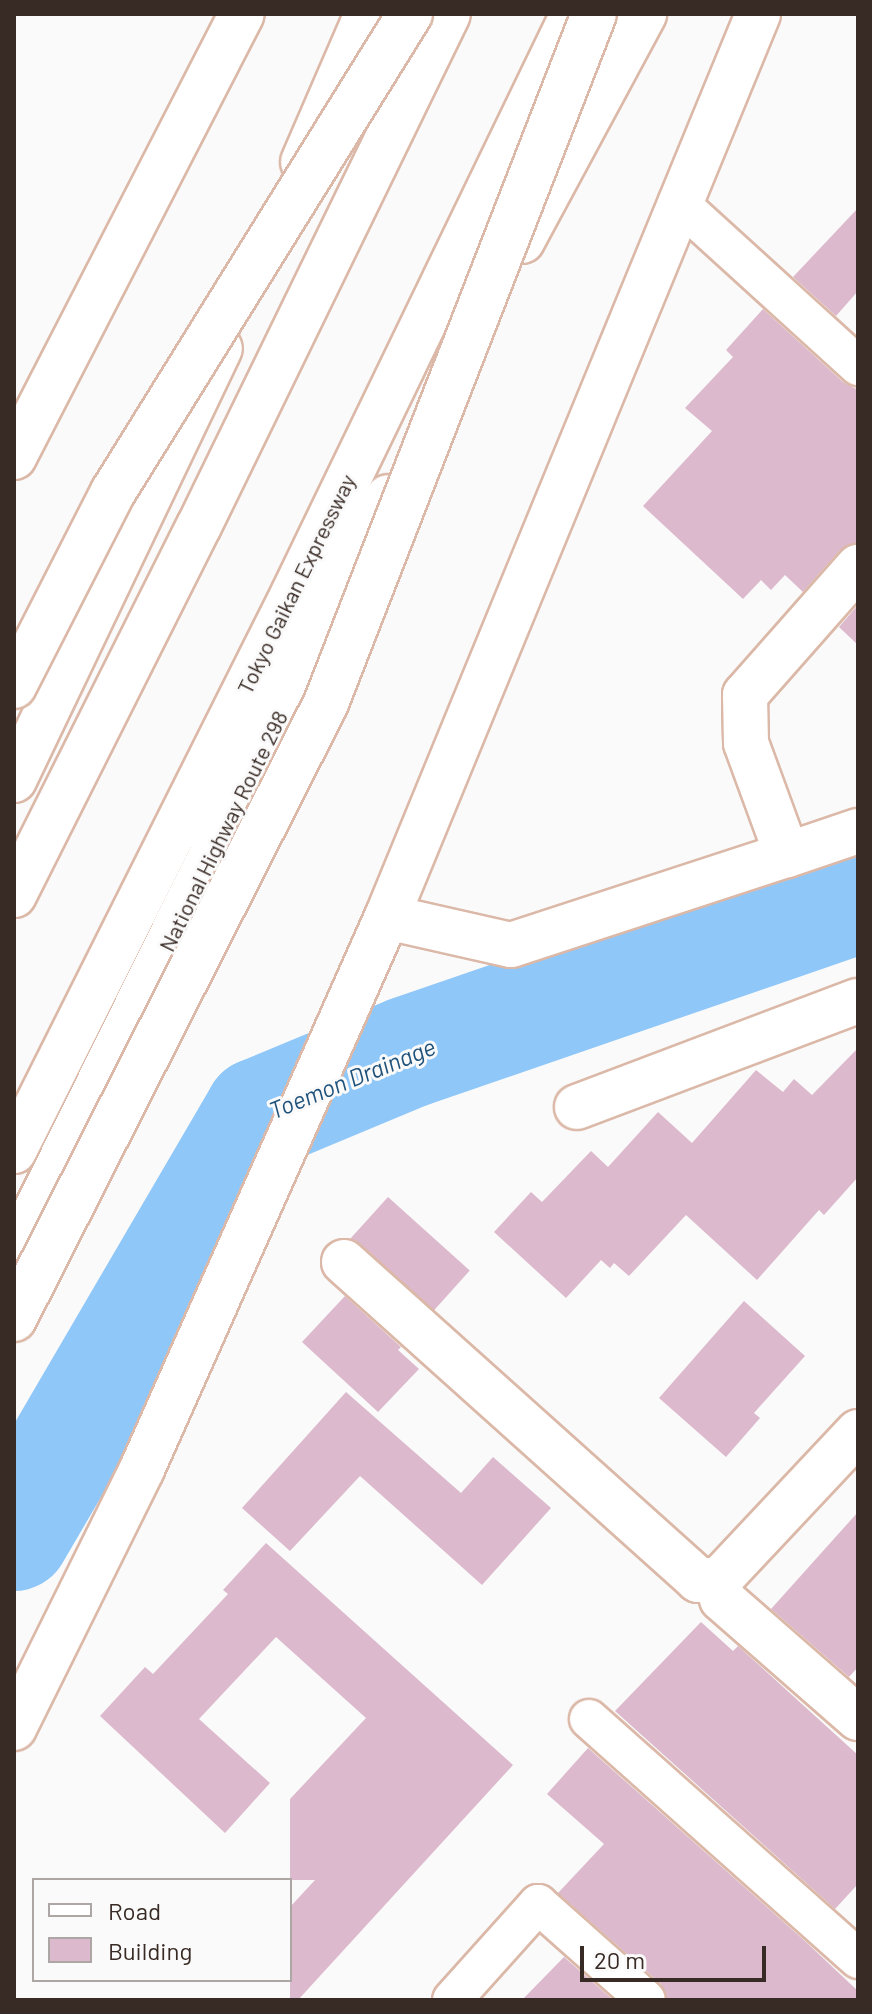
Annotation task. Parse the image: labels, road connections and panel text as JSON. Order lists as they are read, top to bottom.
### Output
{
  "streets": {
    "main road": ["Tokyo Gaikan Expressway", "National Highway Route 298"]
  },
  "water": ["Toemon Drainage"],
  "legend": ["Road", "Building"],
  "scale_bar": "20 m"
}
